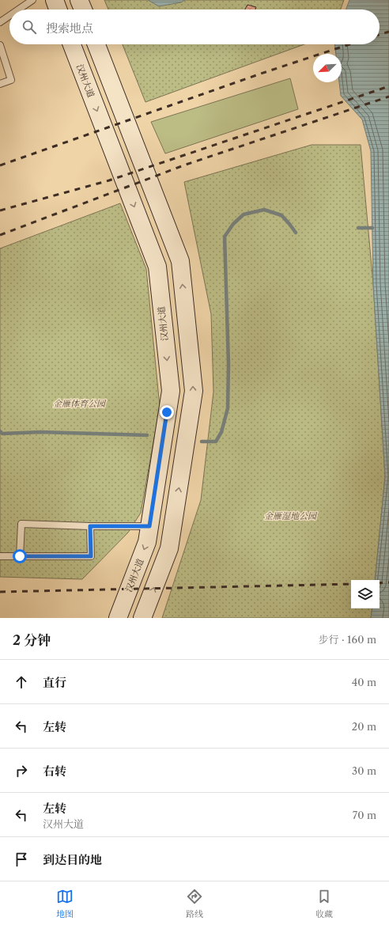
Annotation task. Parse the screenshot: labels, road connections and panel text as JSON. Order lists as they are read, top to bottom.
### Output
{
  "streets": {
    "main road": ["汉州大道"]
  },
  "parks": ["金雁体育公园", "金雁湿地公园"],
  "north": "bottom left",
  "page": {
    "search": "搜索地点",
    "heading": ["2 分钟", "步行 · 160 m"],
    "list": [
      ["直行", "40 m"],
      ["左转", "20 m"],
      ["右转", "30 m"],
      ["左转", "汉州大道", "70 m"],
      "到达目的地"
    ],
    "nav": ["地图", "路线", "收藏"]
  }
}
